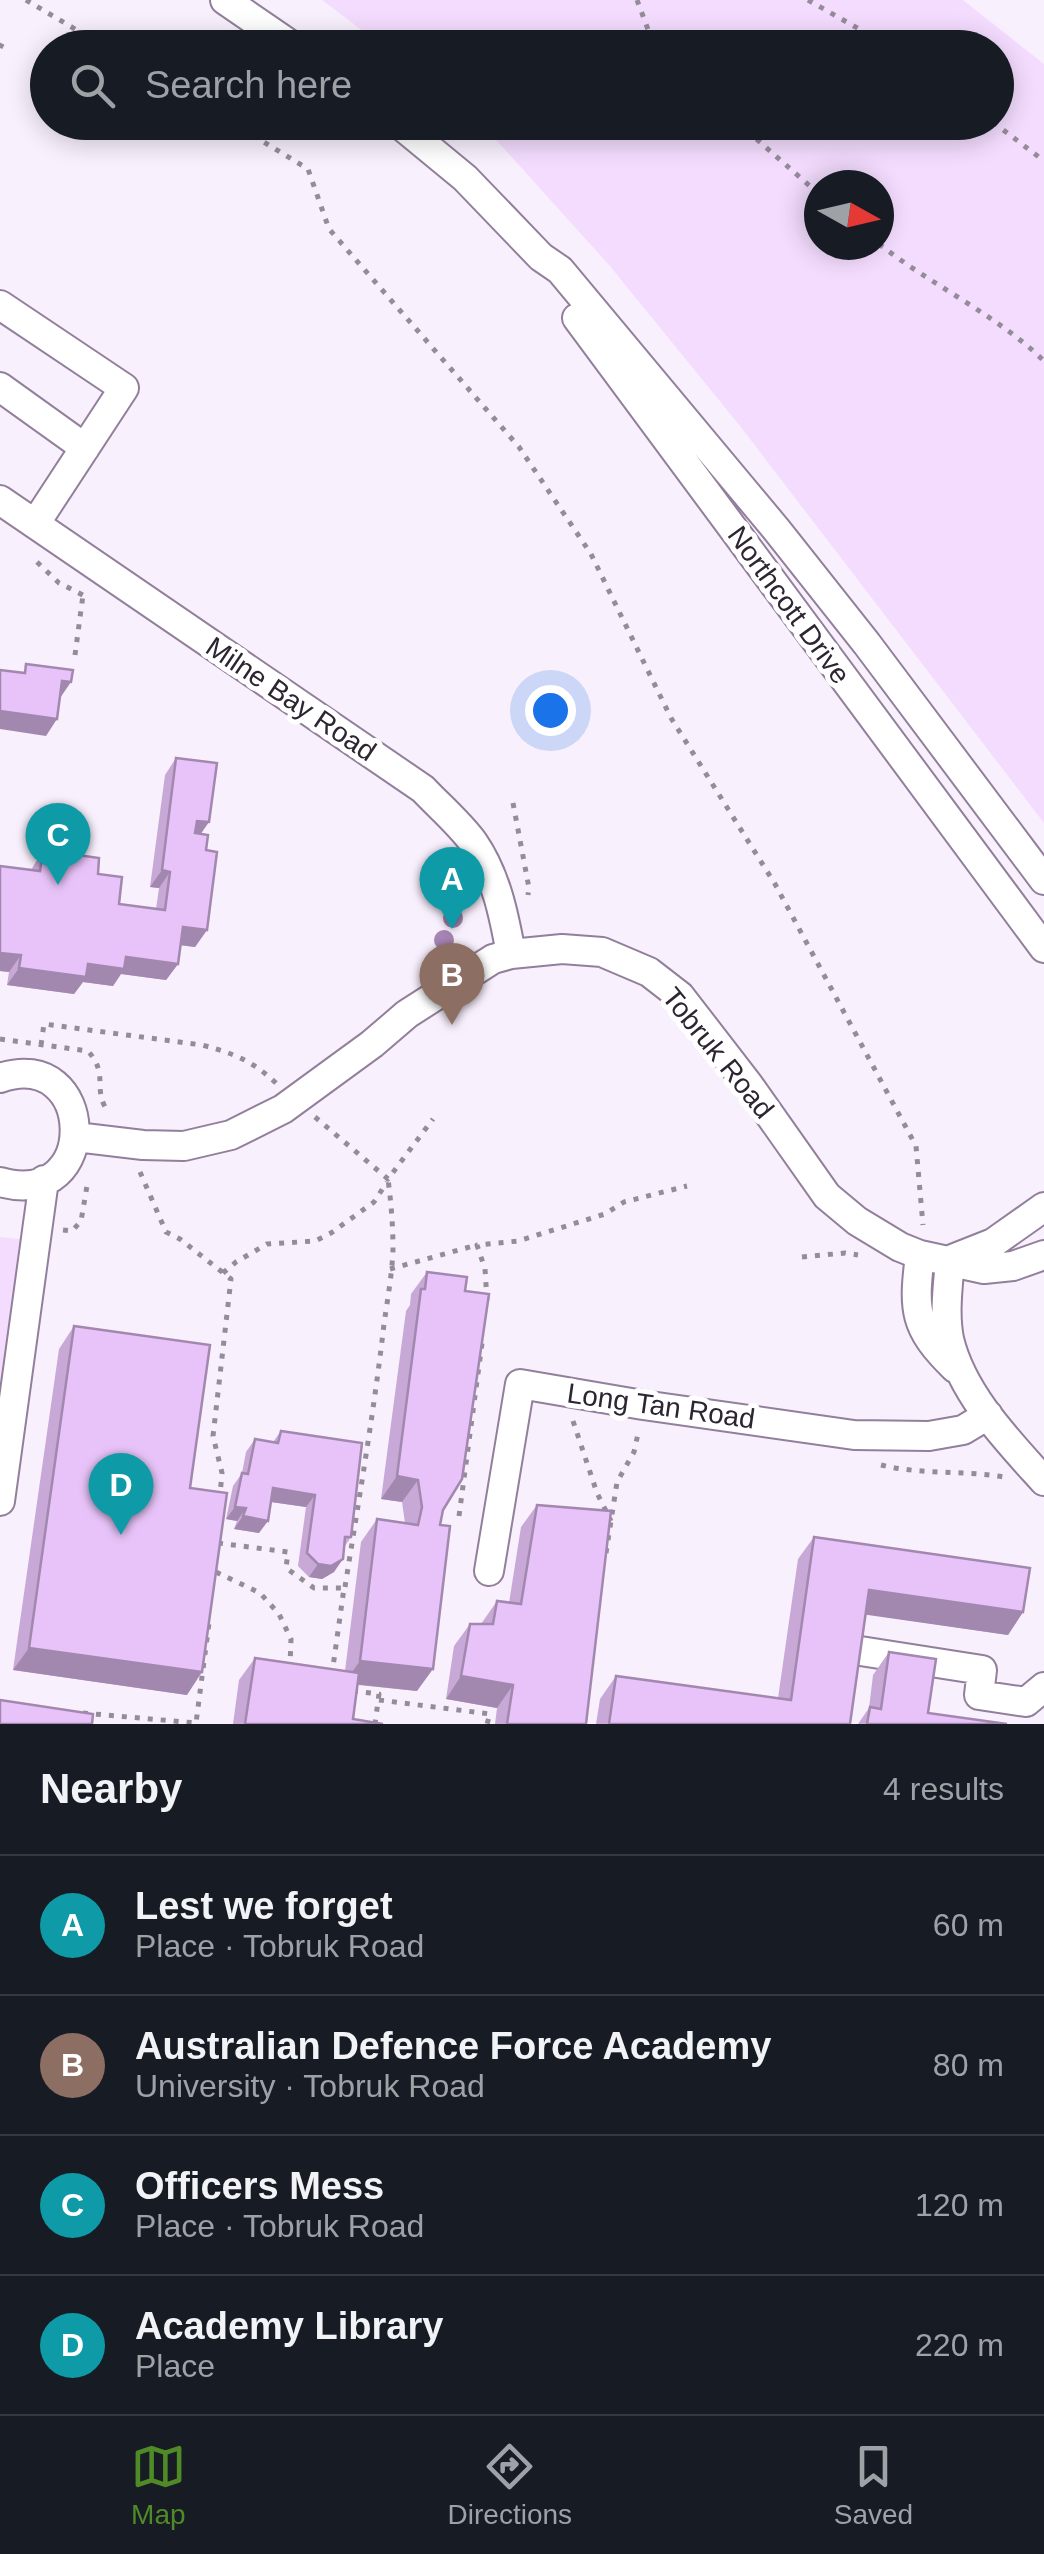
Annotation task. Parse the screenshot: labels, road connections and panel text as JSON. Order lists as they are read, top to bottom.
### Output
{
  "streets": {
    "street": [
      "Northcott Drive",
      "Milne Bay Road",
      "Tobruk Road",
      "Long Tan Road"
    ]
  },
  "crossings": [
    ["Milne Bay Road", "Tobruk Road"]
  ],
  "north": "right",
  "page": {
    "search": "Search here",
    "pins": [
      "C",
      "A",
      "B",
      "D"
    ],
    "heading": ["Nearby", "4 results"],
    "list": [
      {
        "mark": "A",
        "name": "Lest we forget",
        "note": "Place · Tobruk Road",
        "value": "60 m"
      },
      {
        "mark": "B",
        "name": "Australian Defence Force Academy",
        "note": "University · Tobruk Road",
        "value": "80 m"
      },
      {
        "mark": "C",
        "name": "Officers Mess",
        "note": "Place · Tobruk Road",
        "value": "120 m"
      },
      {
        "mark": "D",
        "name": "Academy Library",
        "note": "Place",
        "value": "220 m"
      }
    ],
    "nav": ["Map", "Directions", "Saved"]
  }
}
